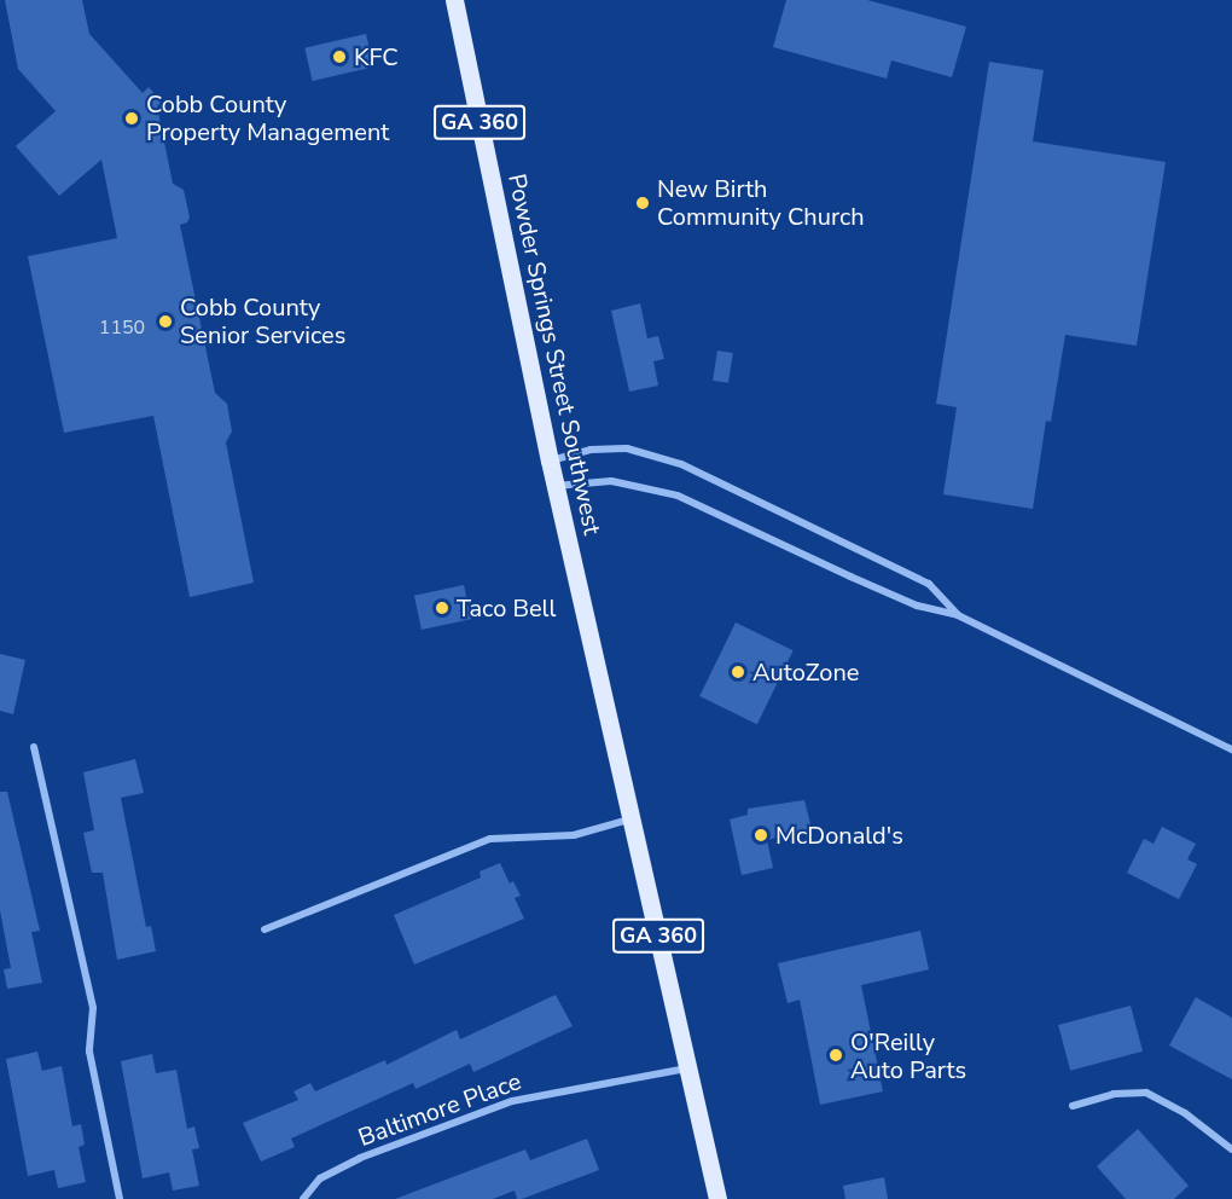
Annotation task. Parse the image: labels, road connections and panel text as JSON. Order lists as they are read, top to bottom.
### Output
{
  "streets": {
    "main road": ["GA 360", "Powder Springs Street Southwest"],
    "street": ["Baltimore Place"]
  },
  "crossings": [
    ["GA 360", "Powder Springs Street Southwest"],
    ["GA 360", "Baltimore Place"]
  ],
  "places": [
    "KFC",
    "Cobb County Property Management",
    "New Birth Community Church",
    "Cobb County Senior Services",
    "Taco Bell",
    "AutoZone",
    "McDonald's",
    "O'Reilly Auto Parts"
  ],
  "house_numbers": ["1150"]
}
